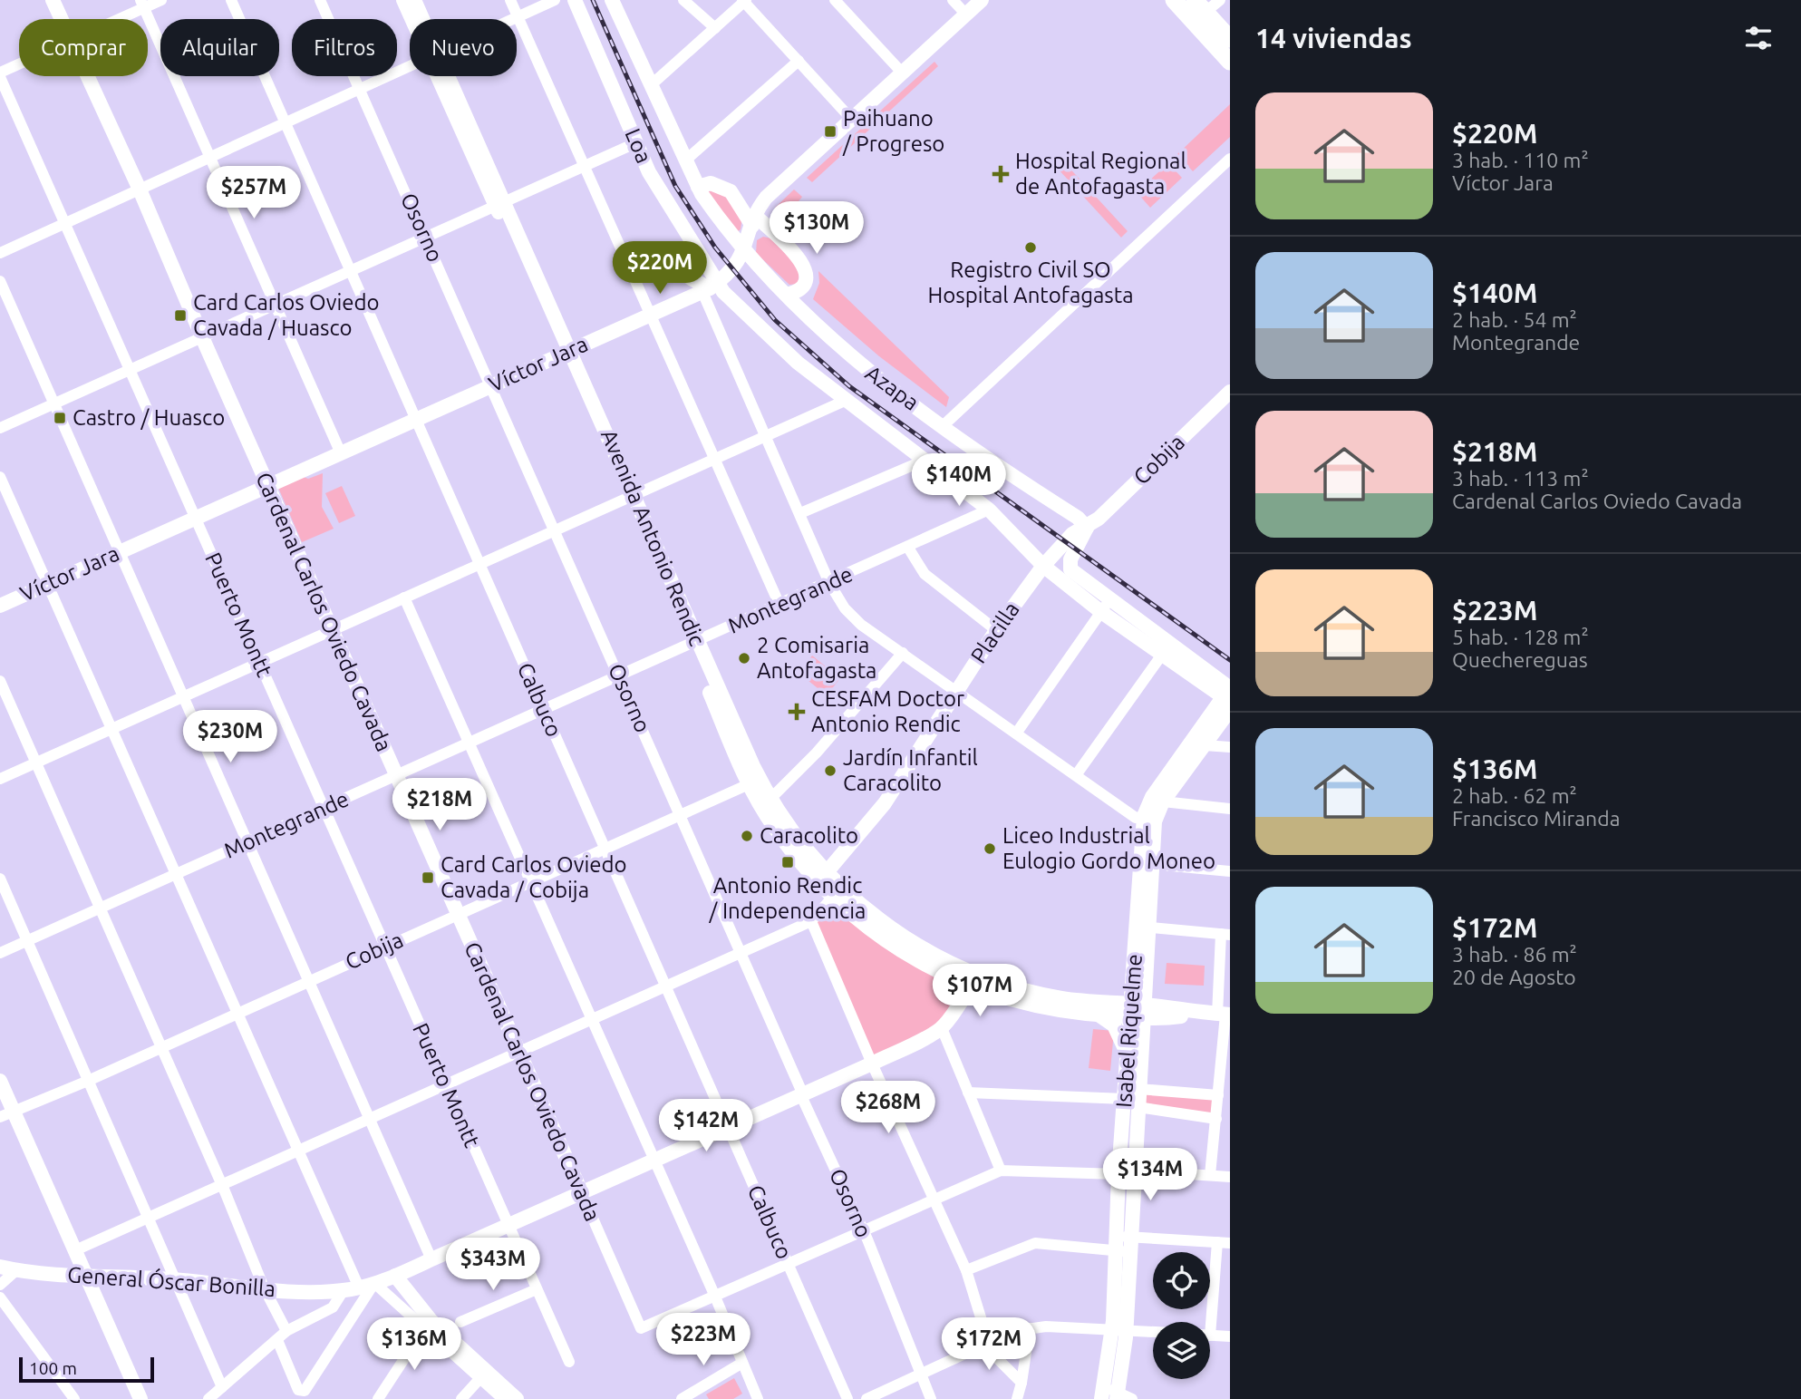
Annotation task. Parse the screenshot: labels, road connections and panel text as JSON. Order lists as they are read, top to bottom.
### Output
{
  "streets": {
    "street": [
      "Loa",
      "Osorno",
      "Víctor Jara",
      "Azapa",
      "Cobija",
      "Avenida Antonio Rendic",
      "Montegrande",
      "Cardenal Carlos Oviedo Cavada",
      "Puerto Montt",
      "Placilla",
      "Calbuco",
      "Isabel Riquelme",
      "General Óscar Bonilla"
    ]
  },
  "crossings": [
    ["Loa", "Víctor Jara"],
    ["Loa", "Azapa"],
    ["Osorno", "Víctor Jara"],
    ["Osorno", "Cobija"],
    ["Osorno", "Montegrande"],
    ["Osorno", "General Óscar Bonilla"],
    ["Víctor Jara", "Azapa"],
    ["Víctor Jara", "Avenida Antonio Rendic"],
    ["Víctor Jara", "Cardenal Carlos Oviedo Cavada"],
    ["Víctor Jara", "Puerto Montt"],
    ["Víctor Jara", "Calbuco"],
    ["Azapa", "Cobija"],
    ["Azapa", "Montegrande"],
    ["Azapa", "Placilla"],
    ["Azapa", "Isabel Riquelme"],
    ["Cobija", "Avenida Antonio Rendic"],
    ["Cobija", "Cardenal Carlos Oviedo Cavada"],
    ["Cobija", "Puerto Montt"],
    ["Cobija", "Placilla"],
    ["Cobija", "Calbuco"],
    ["Avenida Antonio Rendic", "Montegrande"],
    ["Avenida Antonio Rendic", "Placilla"],
    ["Avenida Antonio Rendic", "Isabel Riquelme"],
    ["Montegrande", "Cardenal Carlos Oviedo Cavada"],
    ["Montegrande", "Puerto Montt"],
    ["Montegrande", "Calbuco"],
    ["Cardenal Carlos Oviedo Cavada", "General Óscar Bonilla"],
    ["Puerto Montt", "General Óscar Bonilla"],
    ["Calbuco", "General Óscar Bonilla"]
  ],
  "places": {
    "transit": [
      "Paihuano / Progreso",
      "Card Carlos Oviedo Cavada / Huasco",
      "Castro / Huasco",
      "Antonio Rendic / Independencia",
      "Card Carlos Oviedo Cavada / Cobija"
    ],
    "health": ["Hospital Regional de Antofagasta", "CESFAM Doctor Antonio Rendic"],
    "other": [
      "Registro Civil SO Hospital Antofagasta",
      "2 Comisaria Antofagasta",
      "Jardín Infantil Caracolito",
      "Caracolito",
      "Liceo Industrial Eulogio Gordo Moneo"
    ]
  },
  "scale_bar": "100 m",
  "page": {
    "heading": "14 viviendas",
    "chip": [
      "Comprar",
      "Alquilar",
      "Filtros",
      "Nuevo"
    ],
    "list": [
      {
        "name": "$220M",
        "note": "3 hab. · 110 m² · Víctor Jara"
      },
      {
        "name": "$140M",
        "note": "2 hab. · 54 m² · Montegrande"
      },
      {
        "name": "$218M",
        "note": "3 hab. · 113 m² · Cardenal Carlos Oviedo Cavada"
      },
      {
        "name": "$223M",
        "note": "5 hab. · 128 m² · Quechereguas"
      },
      {
        "name": "$136M",
        "note": "2 hab. · 62 m² · Francisco Miranda"
      },
      {
        "name": "$172M",
        "note": "3 hab. · 86 m² · 20 de Agosto"
      }
    ],
    "price": [
      "$257M",
      "$130M",
      "$220M",
      "$140M",
      "$230M",
      "$218M",
      "$107M",
      "$268M",
      "$142M",
      "$134M",
      "$343M",
      "$223M",
      "$136M",
      "$172M"
    ],
    "scale": "100 m"
  }
}
